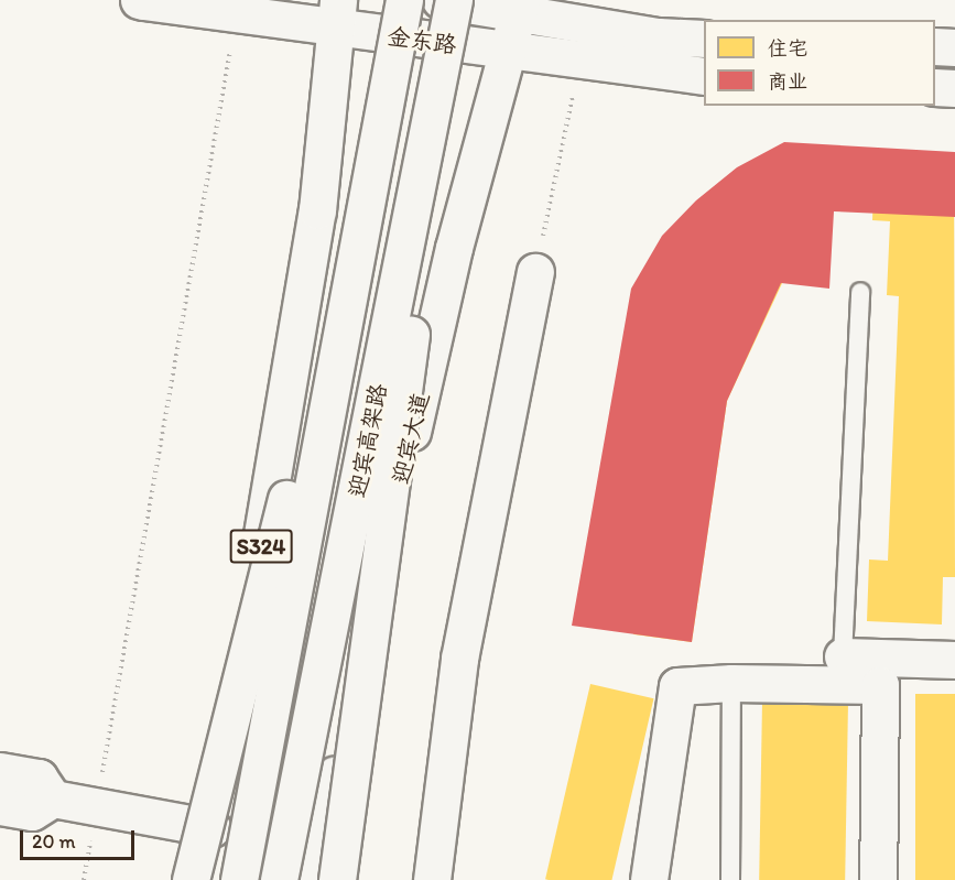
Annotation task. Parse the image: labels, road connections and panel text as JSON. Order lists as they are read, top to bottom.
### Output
{
  "streets": {
    "main road": [
      "金东路",
      "迎宾大道",
      "迎宾高架路",
      "S324"
    ]
  },
  "crossings": [
    ["金东路", "迎宾大道"],
    ["金东路", "迎宾高架路"],
    ["金东路", "S324"]
  ],
  "legend": ["住宅", "商业"],
  "scale_bar": "20 m"
}
